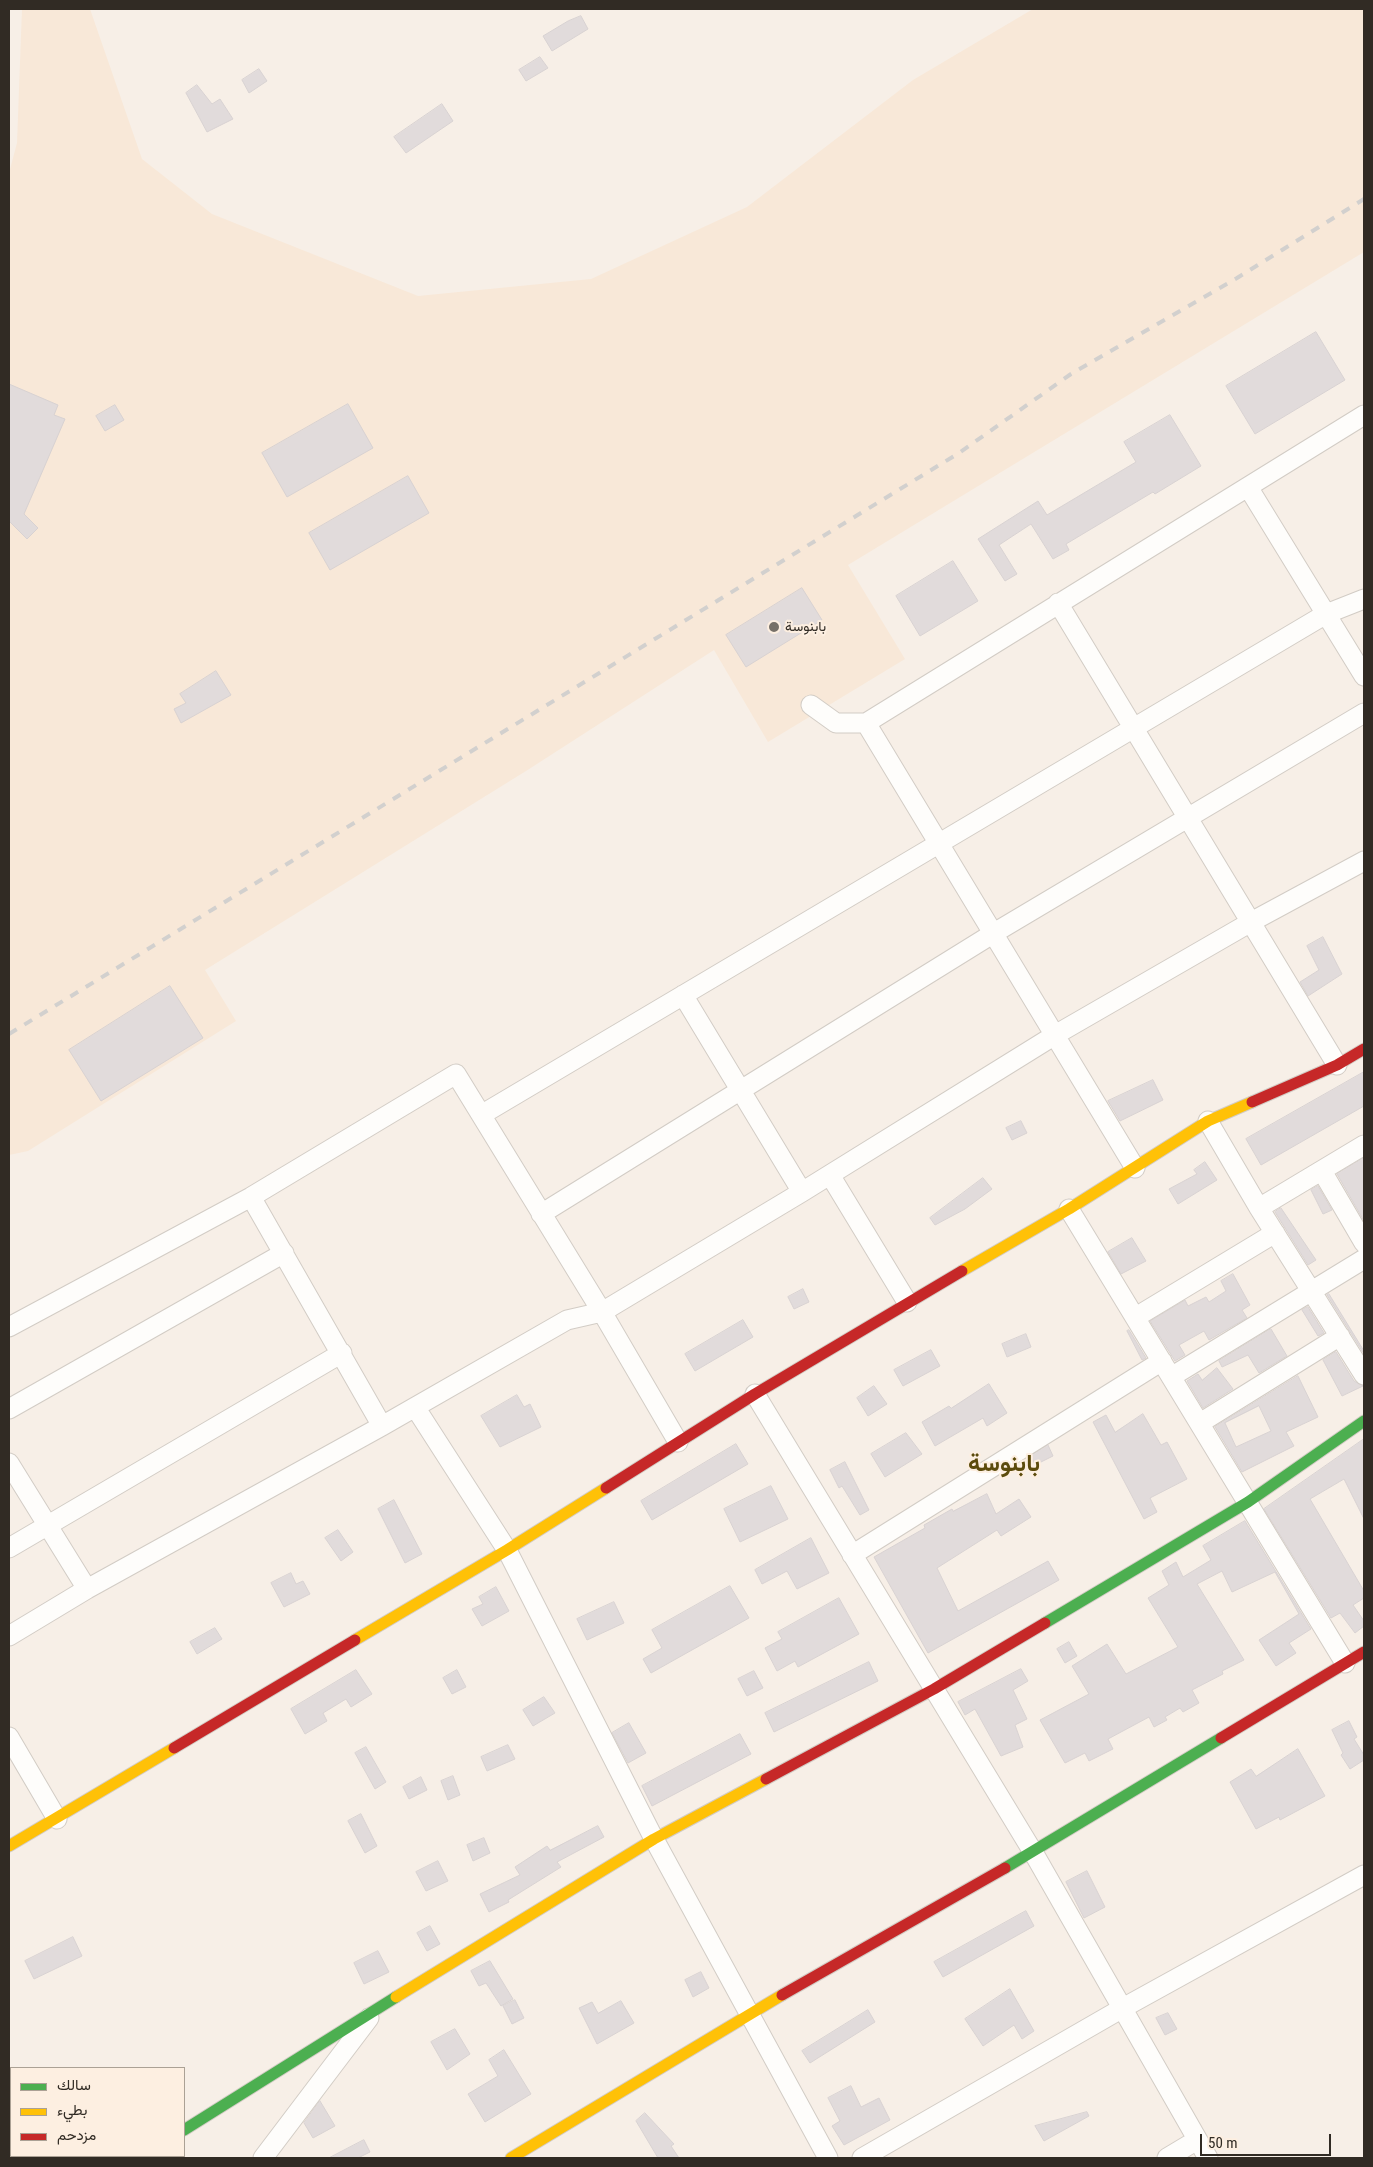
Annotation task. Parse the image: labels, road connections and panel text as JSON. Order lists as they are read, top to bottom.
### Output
{
  "districts": ["بابنوسة"],
  "places": ["بابنوسة"],
  "legend": ["سالك", "بطيء", "مزدحم"],
  "scale_bar": "50 m"
}
